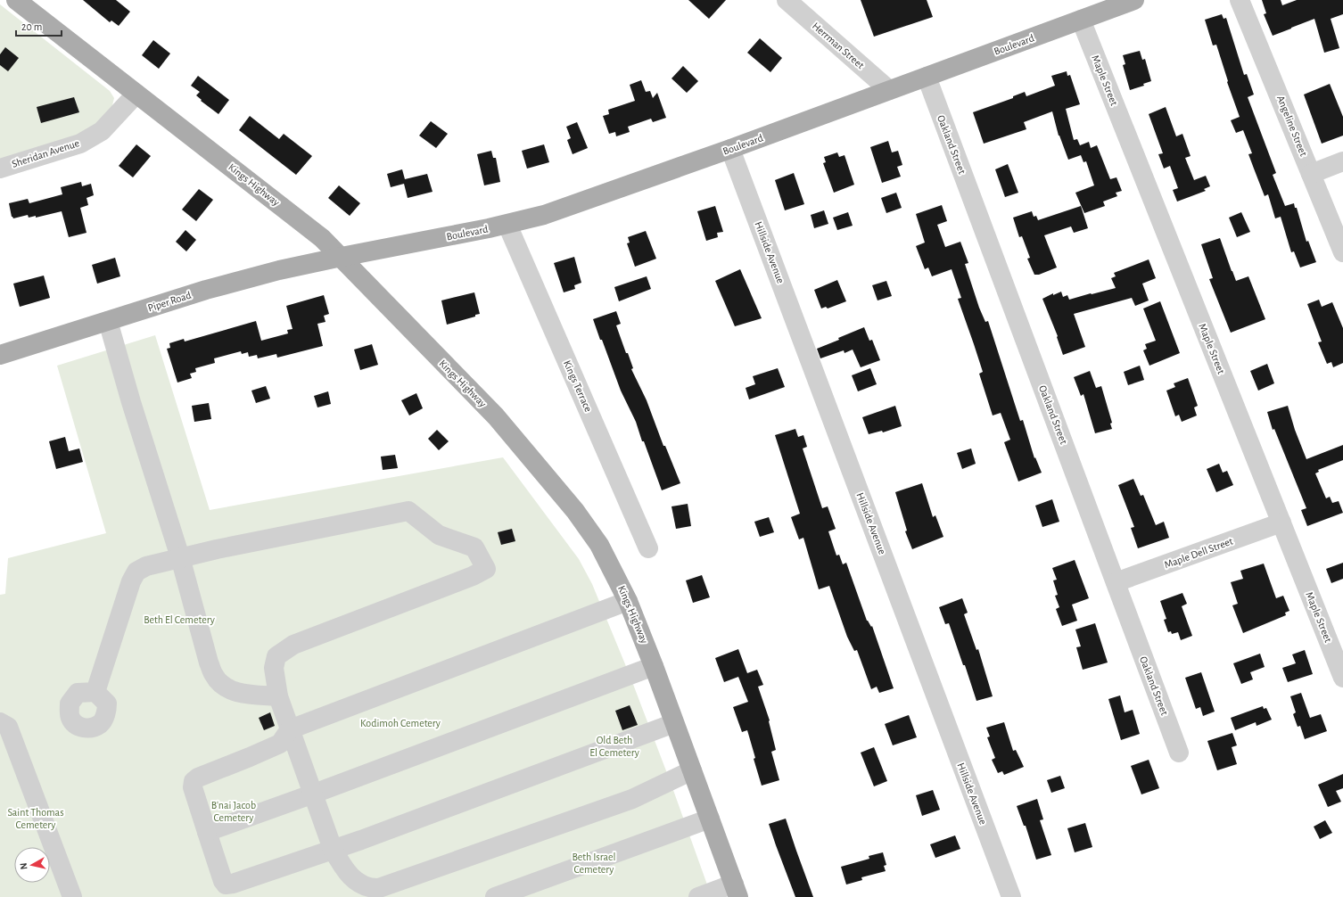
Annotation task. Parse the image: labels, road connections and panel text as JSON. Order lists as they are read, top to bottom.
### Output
{
  "streets": {
    "main road": ["Boulevard", "Kings Highway", "Piper Road"],
    "street": [
      "Herrman Street",
      "Maple Street",
      "Angeline Street",
      "Oakland Street",
      "Sheridan Avenue",
      "Hillside Avenue",
      "Kings Terrace",
      "Maple Dell Street"
    ]
  },
  "crossings": [
    ["Boulevard", "Herrman Street"],
    ["Boulevard", "Maple Street"],
    ["Boulevard", "Oakland Street"],
    ["Boulevard", "Kings Highway"],
    ["Boulevard", "Hillside Avenue"],
    ["Boulevard", "Piper Road"],
    ["Boulevard", "Kings Terrace"],
    ["Maple Street", "Maple Dell Street"],
    ["Oakland Street", "Maple Dell Street"],
    ["Sheridan Avenue", "Kings Highway"],
    ["Kings Highway", "Piper Road"]
  ],
  "parks": [
    "Beth El Cemetery",
    "Kodimoh Cemetery",
    "Old Beth El Cemetery",
    "B'nai Jacob Cemetery",
    "Saint Thomas Cemetery",
    "Beth Israel Cemetery"
  ],
  "scale_bar": "20 m",
  "north": "left"
}
